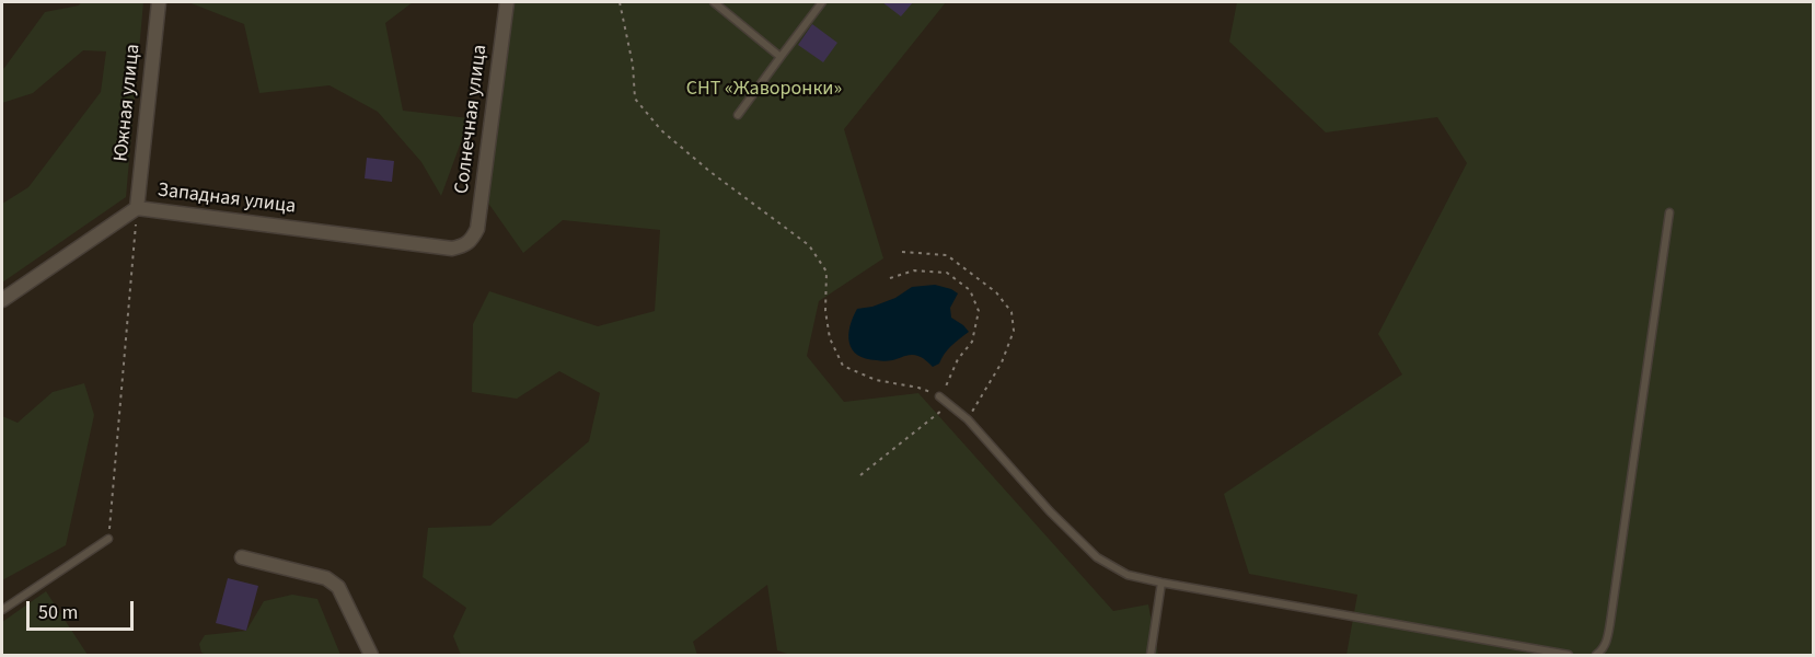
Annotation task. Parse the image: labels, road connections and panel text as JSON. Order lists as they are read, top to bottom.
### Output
{
  "streets": {
    "street": ["Южная улица", "Солнечная улица", "Западная улица"]
  },
  "crossings": [
    ["Южная улица", "Западная улица"],
    ["Солнечная улица", "Западная улица"]
  ],
  "parks": ["СНТ «Жаворонки»"],
  "scale_bar": "50 m"
}
